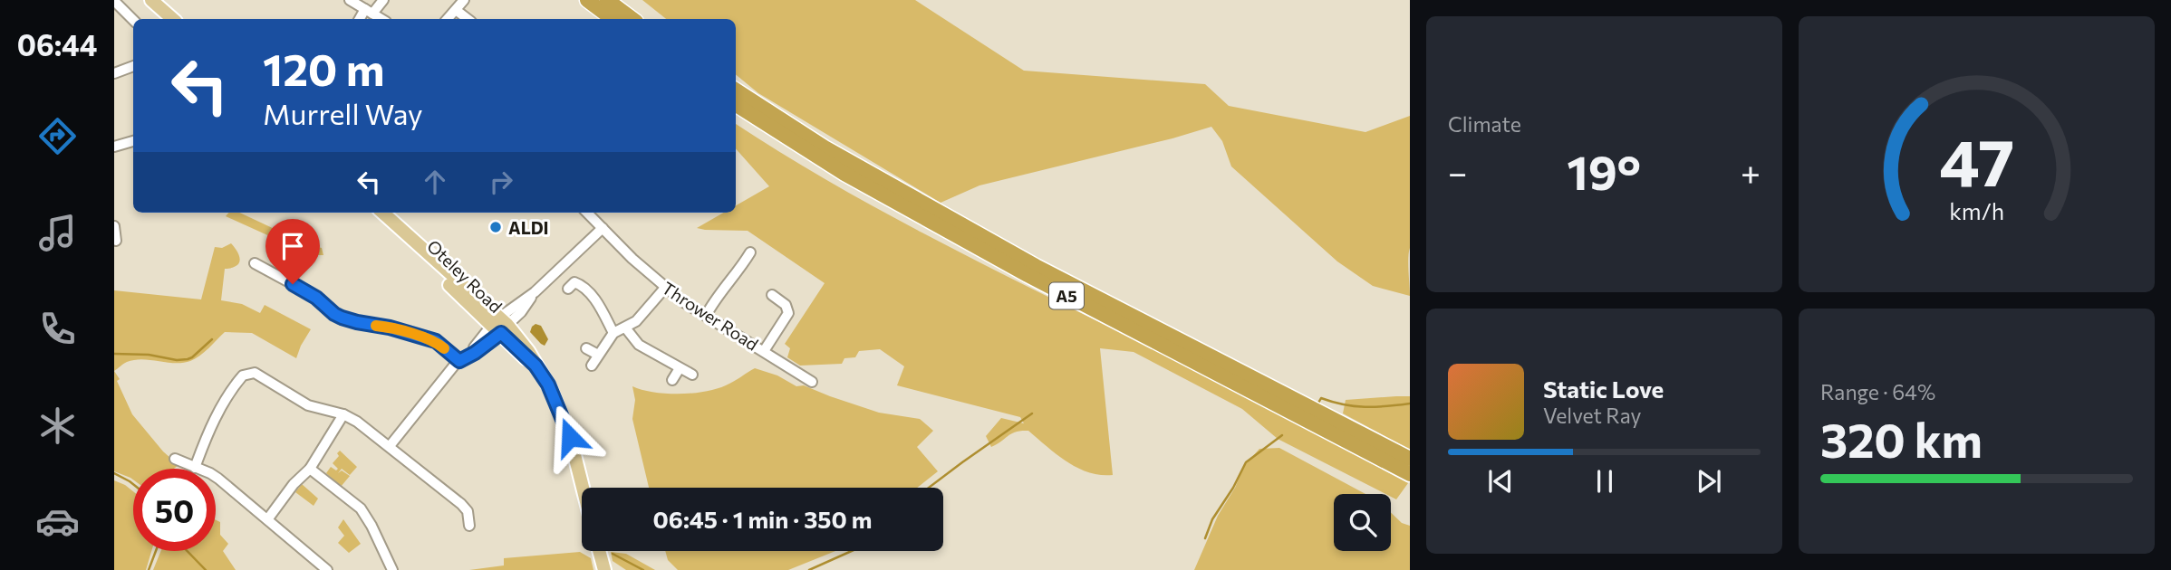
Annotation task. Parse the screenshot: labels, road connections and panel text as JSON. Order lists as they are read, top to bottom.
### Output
{
  "streets": {
    "highway": ["A5"],
    "main road": ["Oteley Road"],
    "street": ["Thrower Road"]
  },
  "places": ["ALDI"],
  "page": {
    "tabs": "06:44",
    "tile": [
      "Climate",
      ["Range · 64%", "320 km"]
    ],
    "turn": ["120 m", "Murrell Way"],
    "heat": ["−", "19°", "+"],
    "song": ["Static Love", "Velvet Ray"],
    "limit": "50",
    "trip": "06:45 · 1 min · 350 m",
    "gauge": ["47", "km/h"]
  }
}
